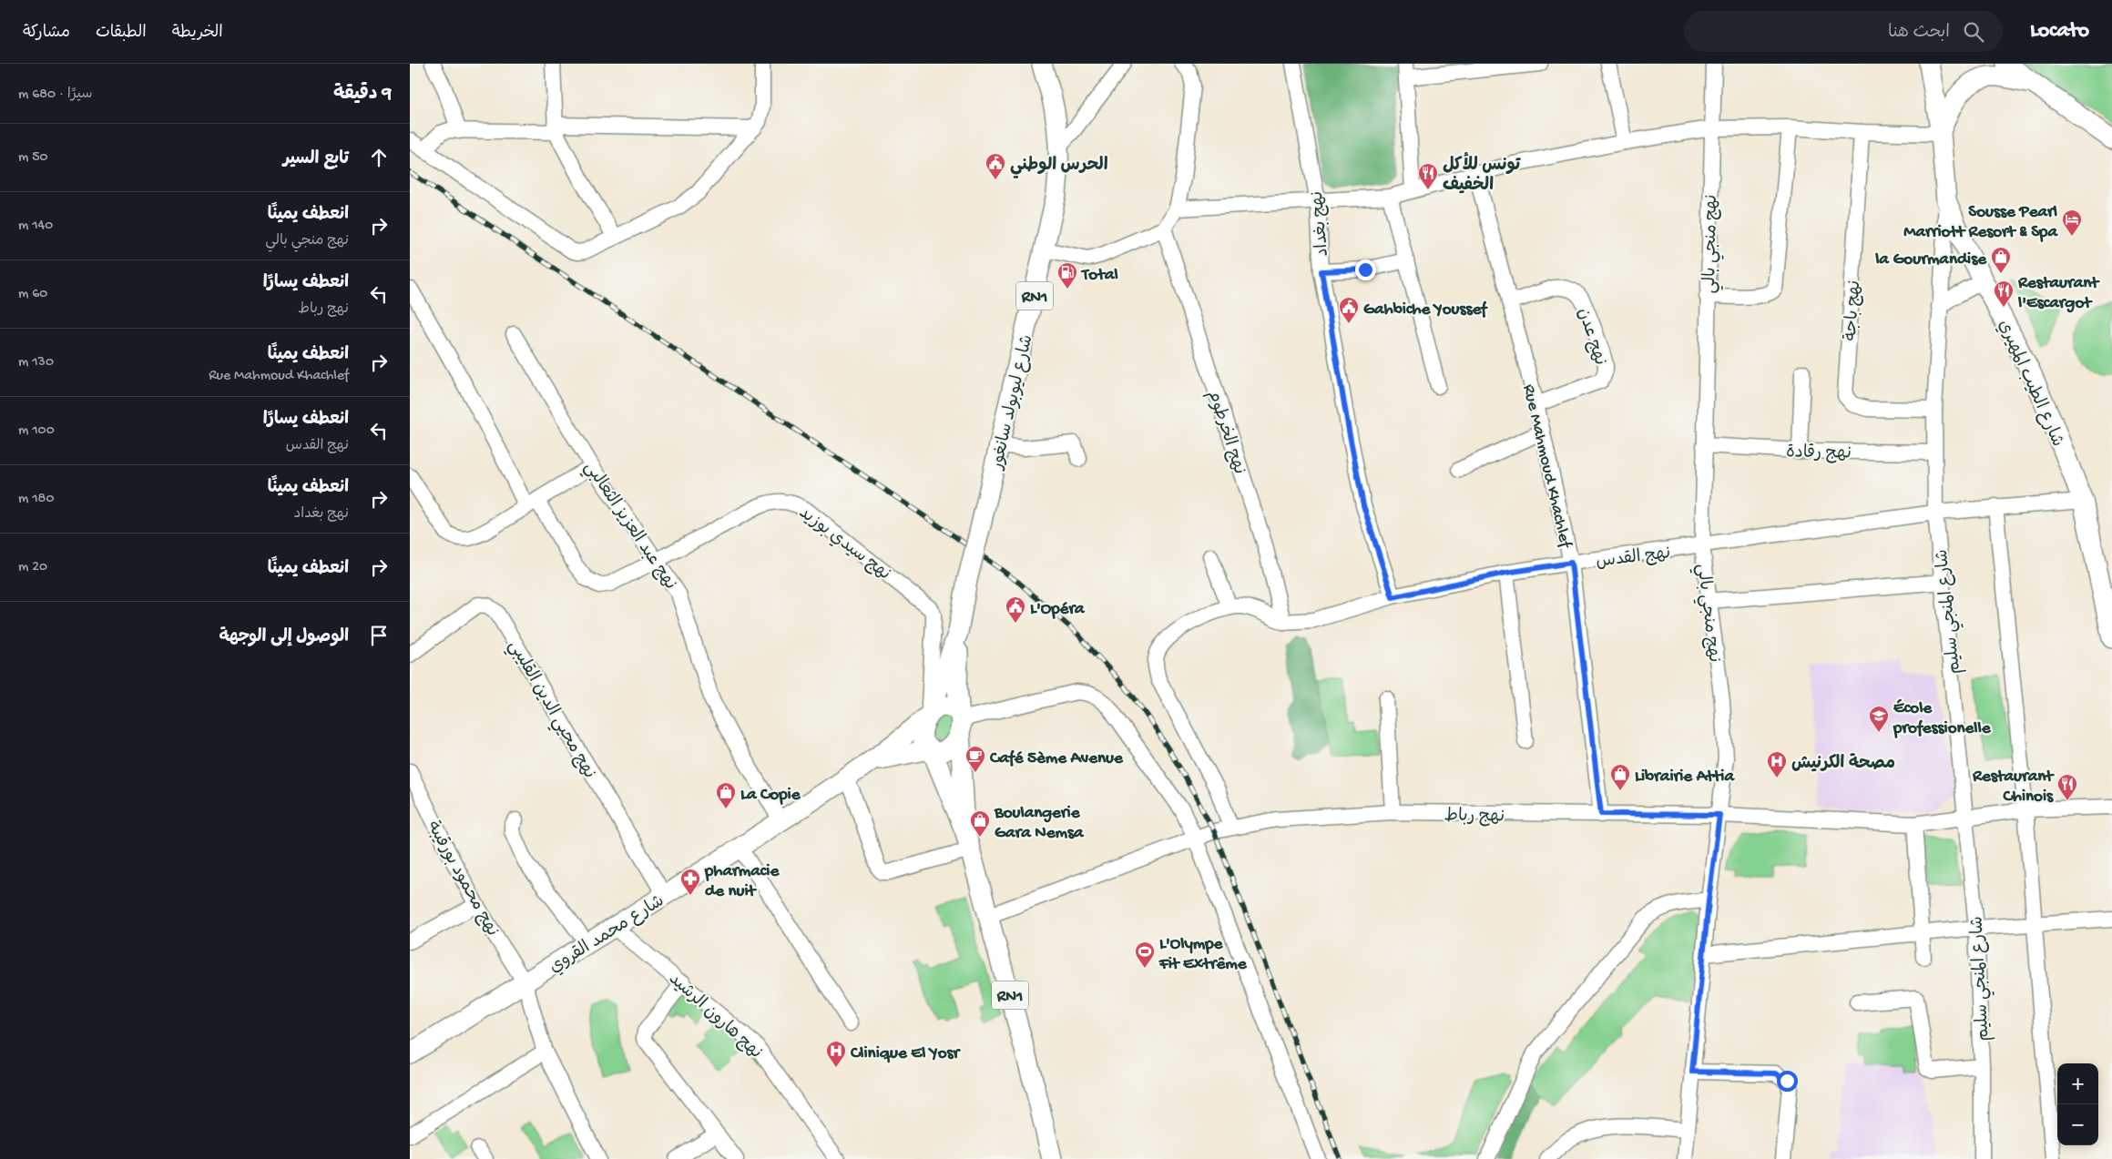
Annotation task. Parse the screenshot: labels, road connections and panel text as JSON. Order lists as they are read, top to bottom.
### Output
{
  "streets": {
    "main road": [
      "RN1",
      "شارع الطيب المهيري",
      "شارع ليوبولد سانغور",
      "شارع محمد القروي"
    ],
    "street": [
      "نهج بغداد",
      "نهج منجي بالي",
      "نهج باجة",
      "نهج عدن",
      "نهج الخرطوم",
      "نهج رقادة",
      "Rue Mahmoud Khachlef",
      "نهج عبد العزيز الثعالبي",
      "نهج سيدي بوزيد",
      "نهج القدس",
      "شارع المنجي سليم",
      "نهج محيي الدين القليبي",
      "نهج رباط",
      "نهج محمود بورقيبة",
      "نهج هارون الرشيد"
    ]
  },
  "crossings": [
    ["نهج بغداد", "نهج القدس"],
    ["نهج منجي بالي", "نهج رقادة"],
    ["نهج منجي بالي", "نهج القدس"],
    ["نهج منجي بالي", "نهج رباط"],
    ["نهج باجة", "شارع المنجي سليم"],
    ["نهج عدن", "Rue Mahmoud Khachlef"],
    ["شارع الطيب المهيري", "نهج القدس"],
    ["شارع الطيب المهيري", "شارع المنجي سليم"],
    ["شارع ليوبولد سانغور", "نهج سيدي بوزيد"],
    ["شارع ليوبولد سانغور", "نهج رباط"],
    ["شارع ليوبولد سانغور", "شارع محمد القروي"],
    ["نهج الخرطوم", "نهج القدس"],
    ["نهج رقادة", "شارع المنجي سليم"],
    ["Rue Mahmoud Khachlef", "نهج القدس"],
    ["Rue Mahmoud Khachlef", "نهج رباط"],
    ["نهج عبد العزيز الثعالبي", "نهج سيدي بوزيد"],
    ["نهج عبد العزيز الثعالبي", "شارع محمد القروي"],
    ["نهج سيدي بوزيد", "شارع محمد القروي"],
    ["نهج القدس", "شارع المنجي سليم"],
    ["شارع المنجي سليم", "نهج رباط"],
    ["نهج محيي الدين القليبي", "شارع محمد القروي"],
    ["نهج محمود بورقيبة", "شارع محمد القروي"],
    ["شارع محمد القروي", "نهج هارون الرشيد"]
  ],
  "places": {
    "public building": ["الحرس الوطني", "Gahbiche Youssef", "L'Opéra"],
    "restaurant": ["تونس للأكل الخفيف", "Restaurant l'Escargot", "Restaurant Chinois"],
    "hotel": ["Sousse Pearl Marriott Resort & Spa"],
    "shop": [
      "la Gourmandise",
      "Librairie Attia",
      "La Copie",
      "Boulangerie Gara Nemsa"
    ],
    "fuel station": ["Total"],
    "school or university": ["École professionelle"],
    "cafe": ["Café 5ème Avenue"],
    "hospital": ["مصحة الكرنيش", "Clinique El Yosr"],
    "pharmacy": ["pharmacie de nuit"],
    "sports": ["L'Olympe Fit Extrême"]
  },
  "page": {
    "header": "Locato",
    "search": "ابحث هنا",
    "nav": ["الخريطة", "الطبقات", "مشاركة"],
    "heading": ["9 دقيقة", "سيرًا · 680 m"],
    "list": [
      ["تابع السير", "50 m"],
      ["انعطف يمينًا", "نهج منجي بالي", "140 m"],
      ["انعطف يسارًا", "نهج رباط", "60 m"],
      ["انعطف يمينًا", "Rue Mahmoud Khachlef", "130 m"],
      ["انعطف يسارًا", "نهج القدس", "100 m"],
      ["انعطف يمينًا", "نهج بغداد", "180 m"],
      ["انعطف يمينًا", "20 m"],
      "الوصول إلى الوجهة"
    ],
    "map_buttons": ["+", "−"]
  }
}
